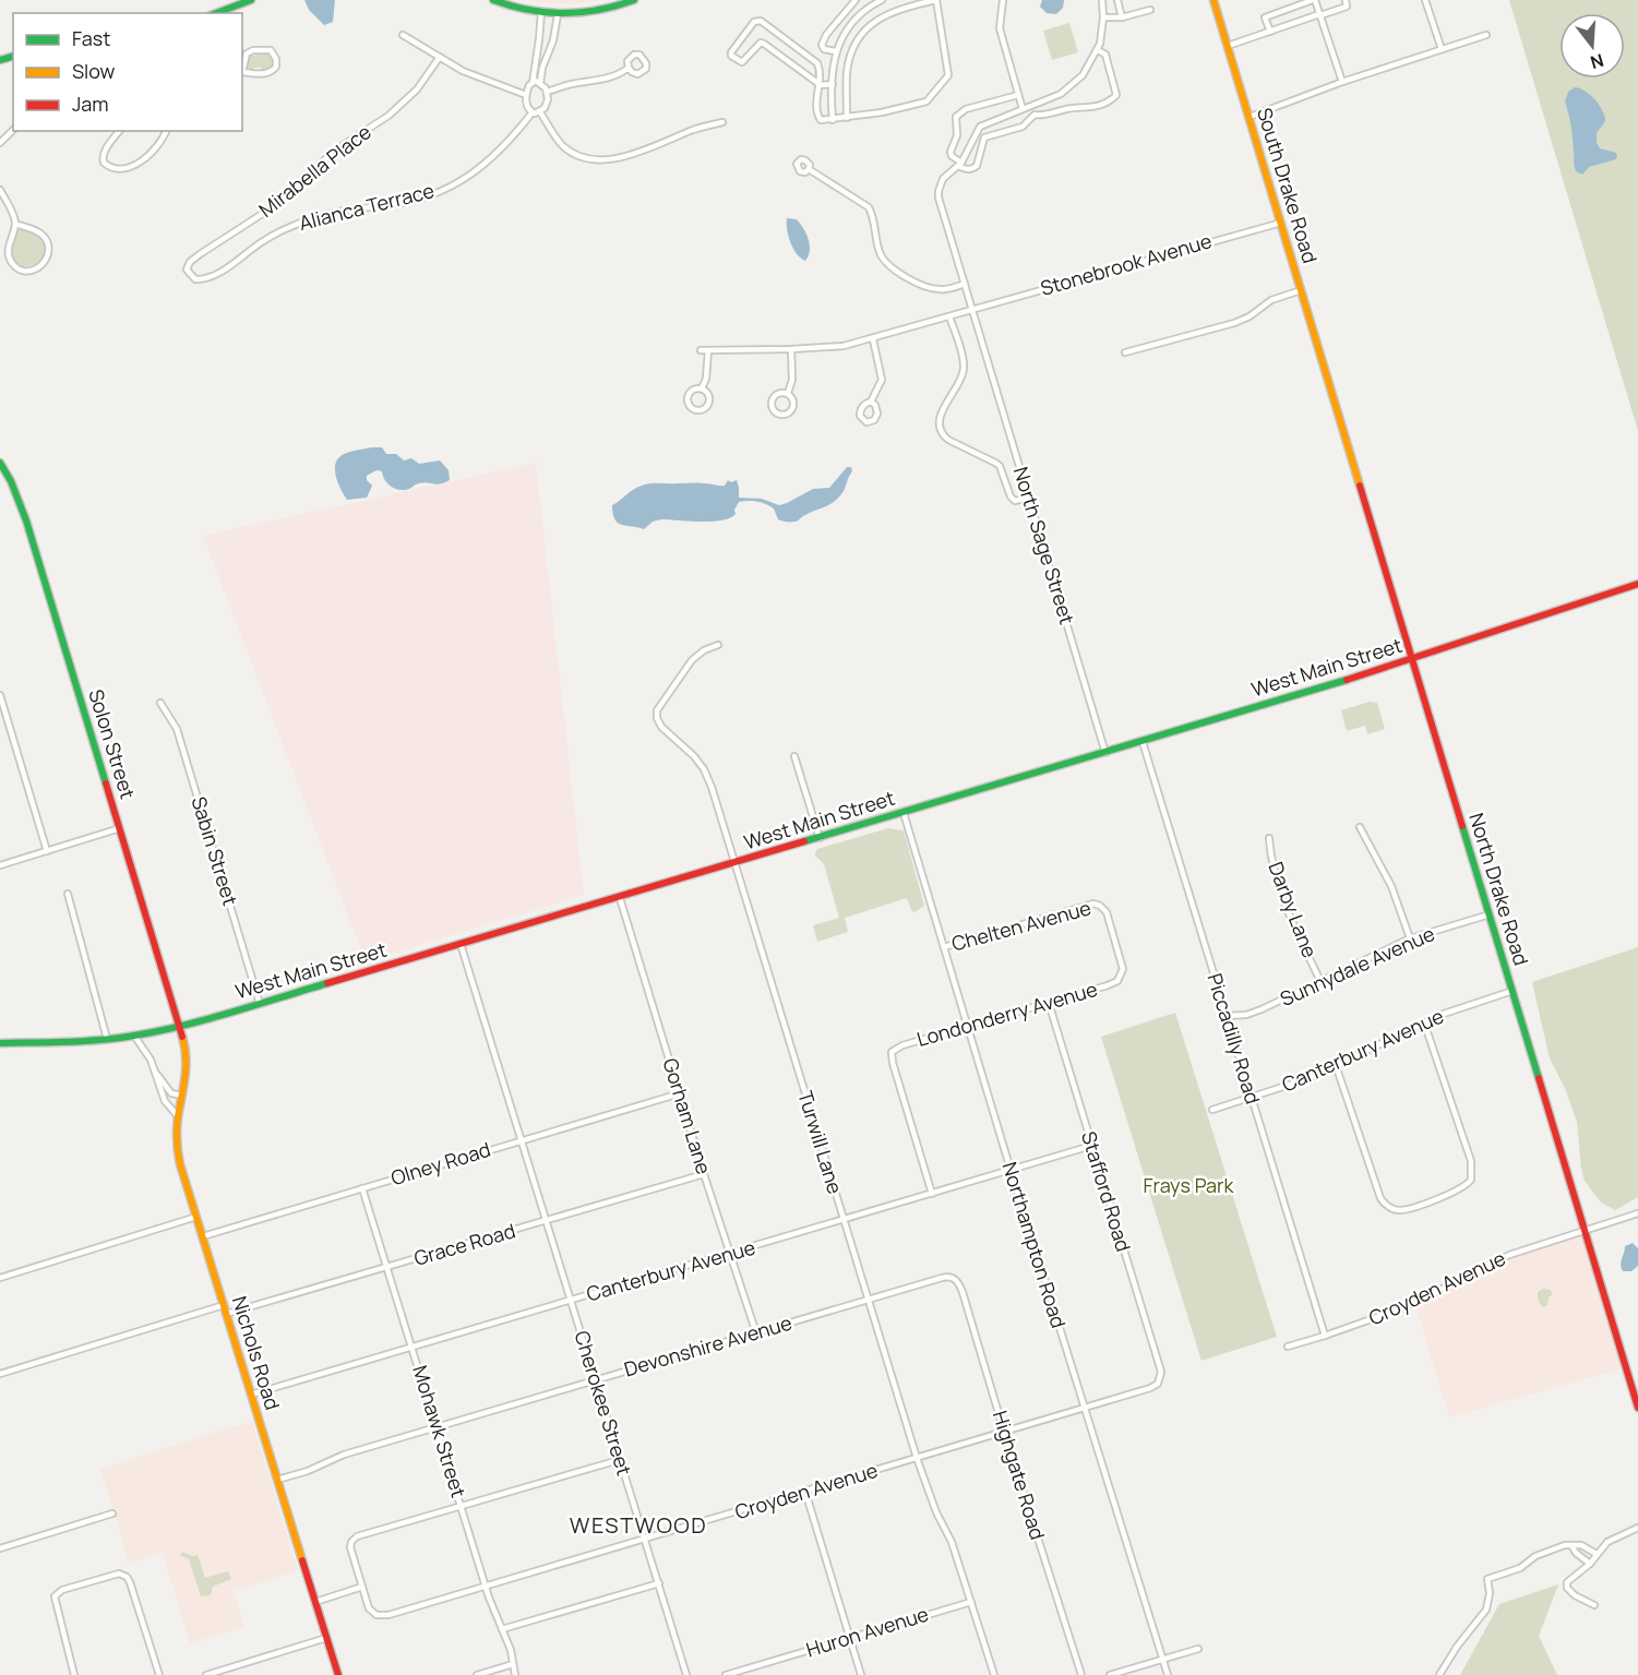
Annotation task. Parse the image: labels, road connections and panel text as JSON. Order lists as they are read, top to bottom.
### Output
{
  "streets": {
    "street": [
      "Mirabella Place",
      "South Drake Road",
      "Alianca Terrace",
      "Stonebrook Avenue",
      "North Sage Street",
      "West Main Street",
      "Solon Street",
      "Sabin Street",
      "North Drake Road",
      "Darby Lane",
      "Chelten Avenue",
      "Sunnydale Avenue",
      "Londonderry Avenue",
      "Piccadilly Road",
      "Canterbury Avenue",
      "Gorham Lane",
      "Turwill Lane",
      "Olney Road",
      "Stafford Road",
      "Grace Road",
      "Northampton Road",
      "Croyden Avenue",
      "Devonshire Avenue",
      "Nichols Road",
      "Cherokee Street",
      "Mohawk Street",
      "Highgate Road",
      "Huron Avenue"
    ]
  },
  "crossings": [
    ["Mirabella Place", "Alianca Terrace"],
    ["South Drake Road", "Stonebrook Avenue"],
    ["South Drake Road", "North Drake Road"],
    ["Stonebrook Avenue", "North Sage Street"],
    ["North Sage Street", "West Main Street"],
    ["West Main Street", "Solon Street"],
    ["West Main Street", "Sabin Street"],
    ["West Main Street", "North Drake Road"],
    ["West Main Street", "Piccadilly Road"],
    ["West Main Street", "Gorham Lane"],
    ["West Main Street", "Turwill Lane"],
    ["West Main Street", "Northampton Road"],
    ["West Main Street", "Cherokee Street"],
    ["Solon Street", "Nichols Road"],
    ["North Drake Road", "Sunnydale Avenue"],
    ["North Drake Road", "Canterbury Avenue"],
    ["North Drake Road", "Croyden Avenue"],
    ["Darby Lane", "Sunnydale Avenue"],
    ["Chelten Avenue", "Londonderry Avenue"],
    ["Chelten Avenue", "Northampton Road"],
    ["Sunnydale Avenue", "Piccadilly Road"],
    ["Londonderry Avenue", "Canterbury Avenue"],
    ["Londonderry Avenue", "Stafford Road"],
    ["Londonderry Avenue", "Northampton Road"],
    ["Piccadilly Road", "Canterbury Avenue"],
    ["Piccadilly Road", "Croyden Avenue"],
    ["Canterbury Avenue", "Gorham Lane"],
    ["Canterbury Avenue", "Turwill Lane"],
    ["Canterbury Avenue", "Stafford Road"],
    ["Canterbury Avenue", "Northampton Road"],
    ["Canterbury Avenue", "Nichols Road"],
    ["Canterbury Avenue", "Cherokee Street"],
    ["Canterbury Avenue", "Mohawk Street"],
    ["Gorham Lane", "Olney Road"],
    ["Gorham Lane", "Grace Road"],
    ["Gorham Lane", "Devonshire Avenue"],
    ["Turwill Lane", "Croyden Avenue"],
    ["Turwill Lane", "Devonshire Avenue"],
    ["Turwill Lane", "Huron Avenue"],
    ["Olney Road", "Nichols Road"],
    ["Olney Road", "Cherokee Street"],
    ["Olney Road", "Mohawk Street"],
    ["Stafford Road", "Croyden Avenue"],
    ["Grace Road", "Nichols Road"],
    ["Grace Road", "Cherokee Street"],
    ["Grace Road", "Mohawk Street"],
    ["Northampton Road", "Croyden Avenue"],
    ["Croyden Avenue", "Cherokee Street"],
    ["Croyden Avenue", "Mohawk Street"],
    ["Croyden Avenue", "Highgate Road"],
    ["Devonshire Avenue", "Nichols Road"],
    ["Devonshire Avenue", "Cherokee Street"],
    ["Devonshire Avenue", "Mohawk Street"],
    ["Devonshire Avenue", "Highgate Road"]
  ],
  "districts": ["WESTWOOD"],
  "parks": ["Frays Park"],
  "legend": ["Fast", "Slow", "Jam"],
  "north": "bottom"
}
